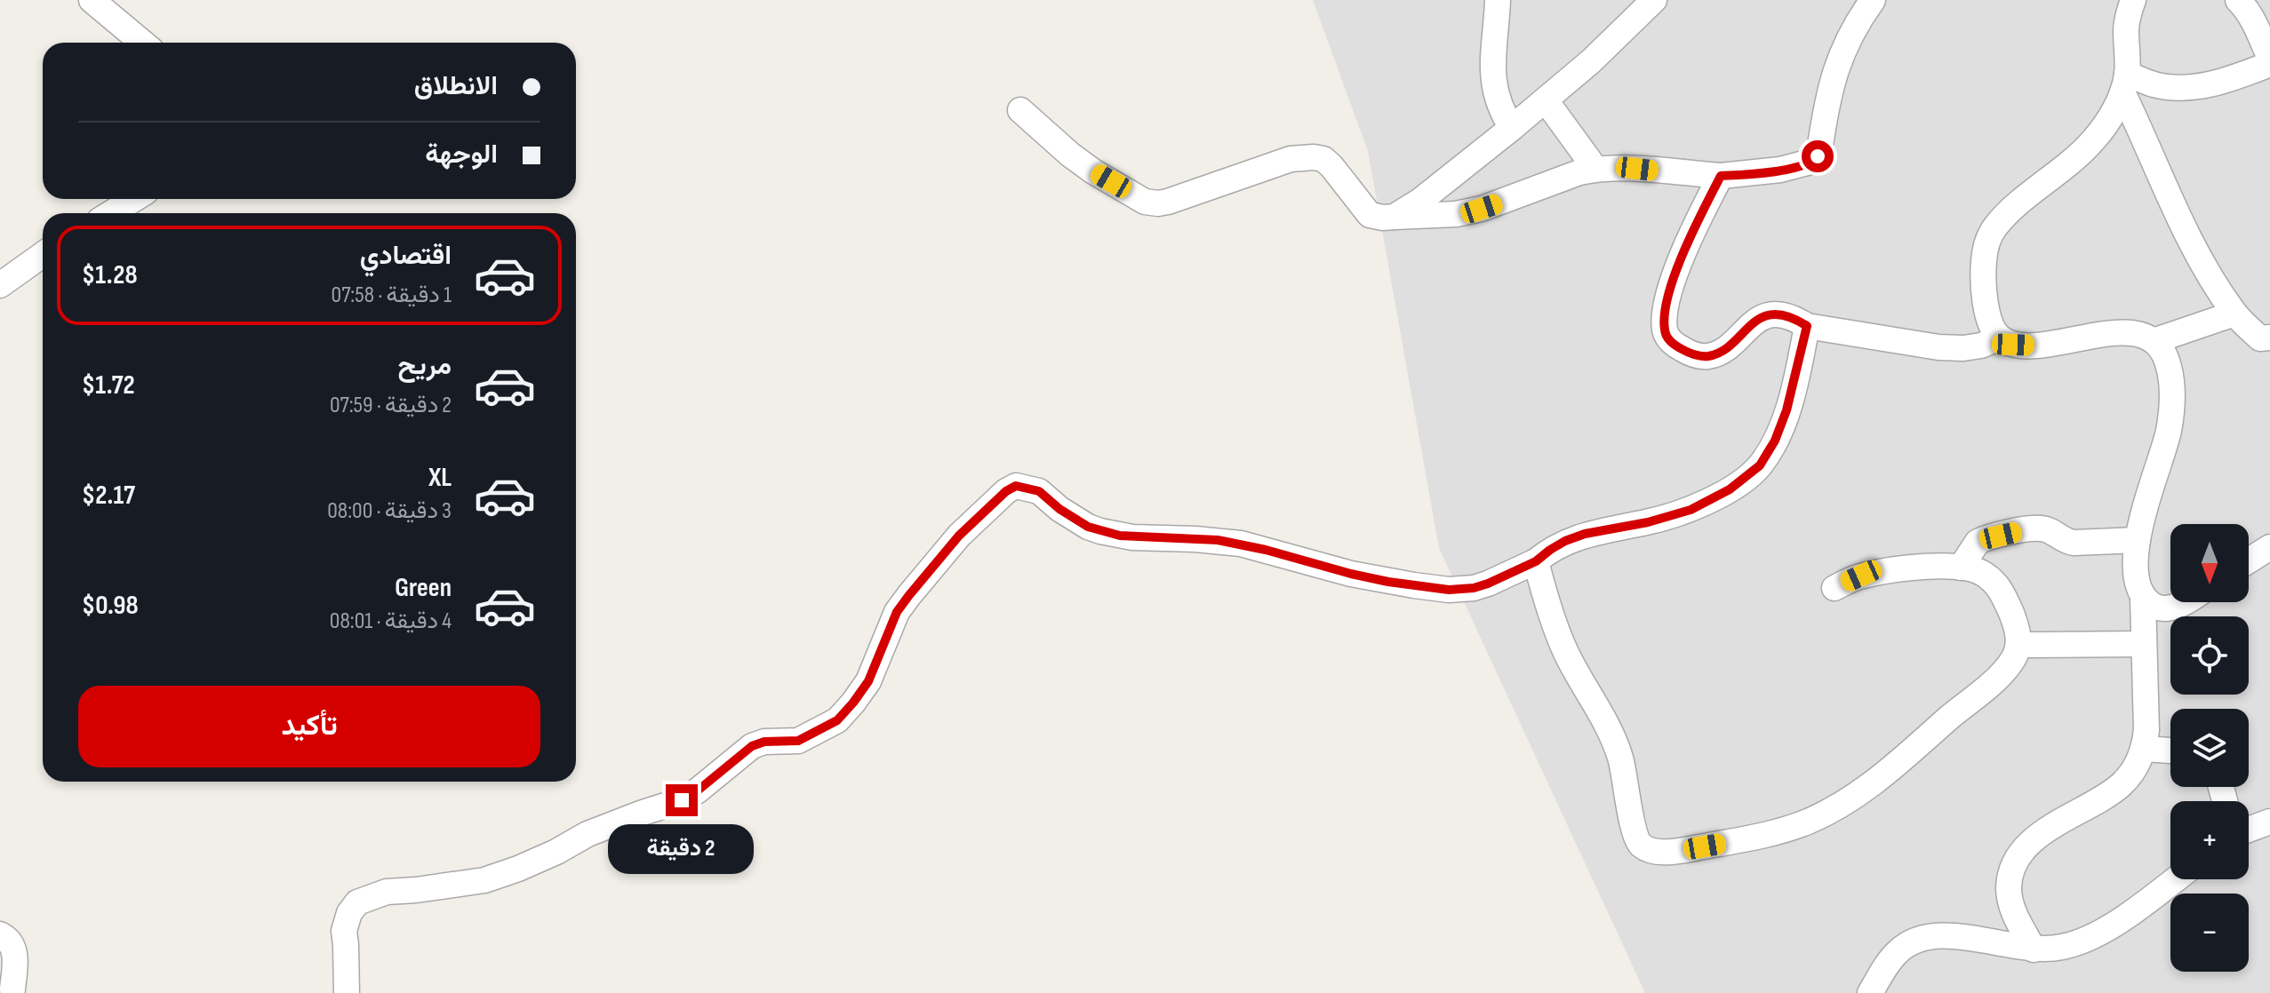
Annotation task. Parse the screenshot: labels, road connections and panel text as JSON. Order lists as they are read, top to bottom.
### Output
{
  "north": "bottom",
  "page": {
    "banner": ["الانطلاق", "الوجهة"],
    "list": [
      {
        "name": "اقتصادي",
        "note": "1 دقيقة · 07:58",
        "value": "$1.28"
      },
      {
        "name": "مريح",
        "note": "2 دقيقة · 07:59",
        "value": "$1.72"
      },
      {
        "name": "XL",
        "note": "3 دقيقة · 08:00",
        "value": "$2.17"
      },
      {
        "name": "Green",
        "note": "4 دقيقة · 08:01",
        "value": "$0.98"
      }
    ],
    "map_buttons": ["+", "−"],
    "buttons": "تأكيد",
    "bubble": "2 دقيقة"
  }
}
